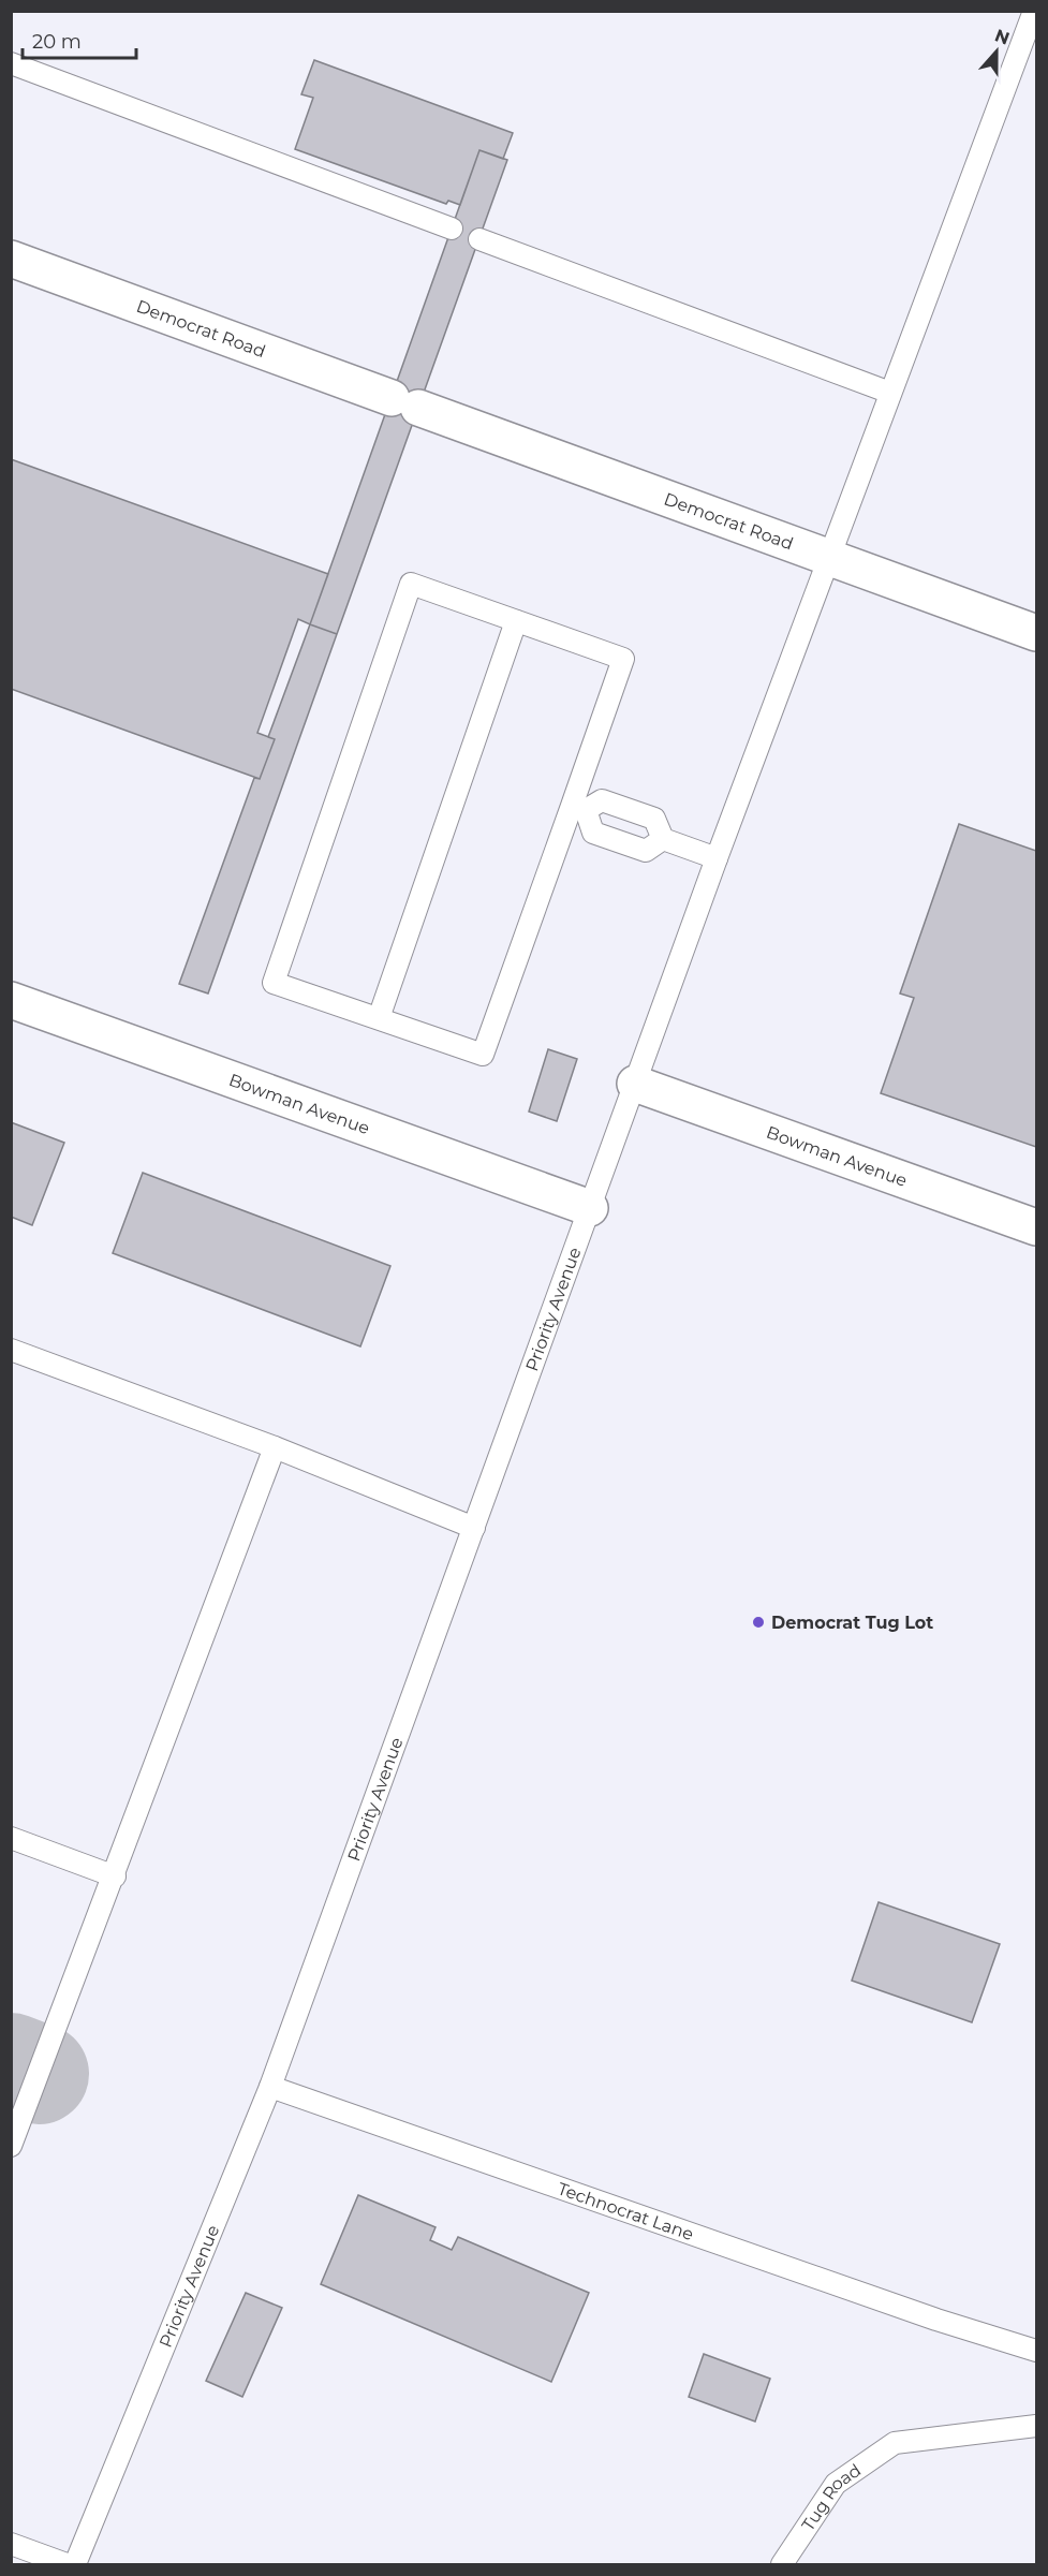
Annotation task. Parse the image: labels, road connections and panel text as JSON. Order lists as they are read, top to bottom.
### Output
{
  "streets": {
    "main road": ["Democrat Road", "Bowman Avenue"],
    "lane": ["Priority Avenue", "Technocrat Lane", "Tug Road"]
  },
  "crossings": [
    ["Democrat Road", "Priority Avenue"],
    ["Bowman Avenue", "Priority Avenue"],
    ["Priority Avenue", "Technocrat Lane"]
  ],
  "places": ["Democrat Tug Lot"],
  "scale_bar": "20 m",
  "north": "top"
}
